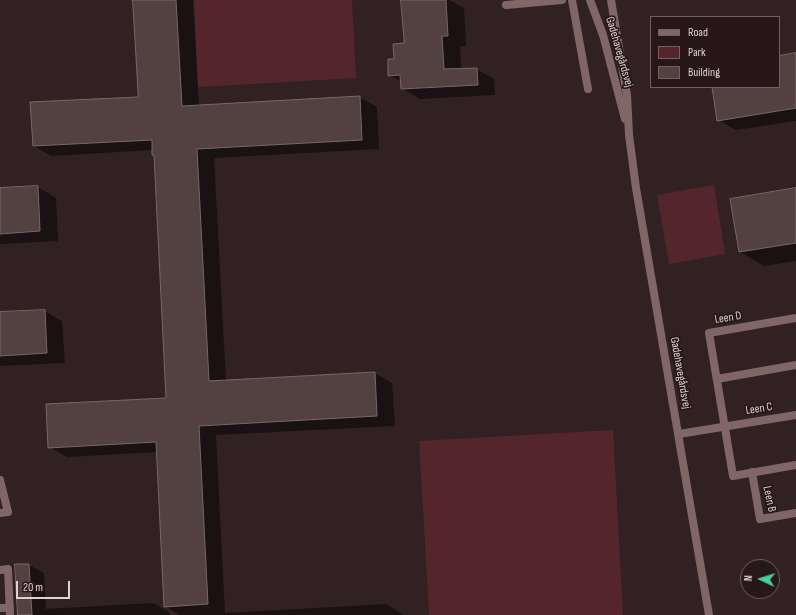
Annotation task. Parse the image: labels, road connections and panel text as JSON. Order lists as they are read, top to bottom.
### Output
{
  "streets": {
    "street": [
      "Gadehavegårdsvej",
      "Leen D",
      "Leen C",
      "Leen B"
    ]
  },
  "crossings": [
    ["Gadehavegårdsvej", "Leen C"],
    ["Leen D", "Leen C"],
    ["Leen D", "Leen B"],
    ["Leen C", "Leen B"]
  ],
  "legend": ["Road", "Park", "Building"],
  "scale_bar": "20 m",
  "north": "left"
}
